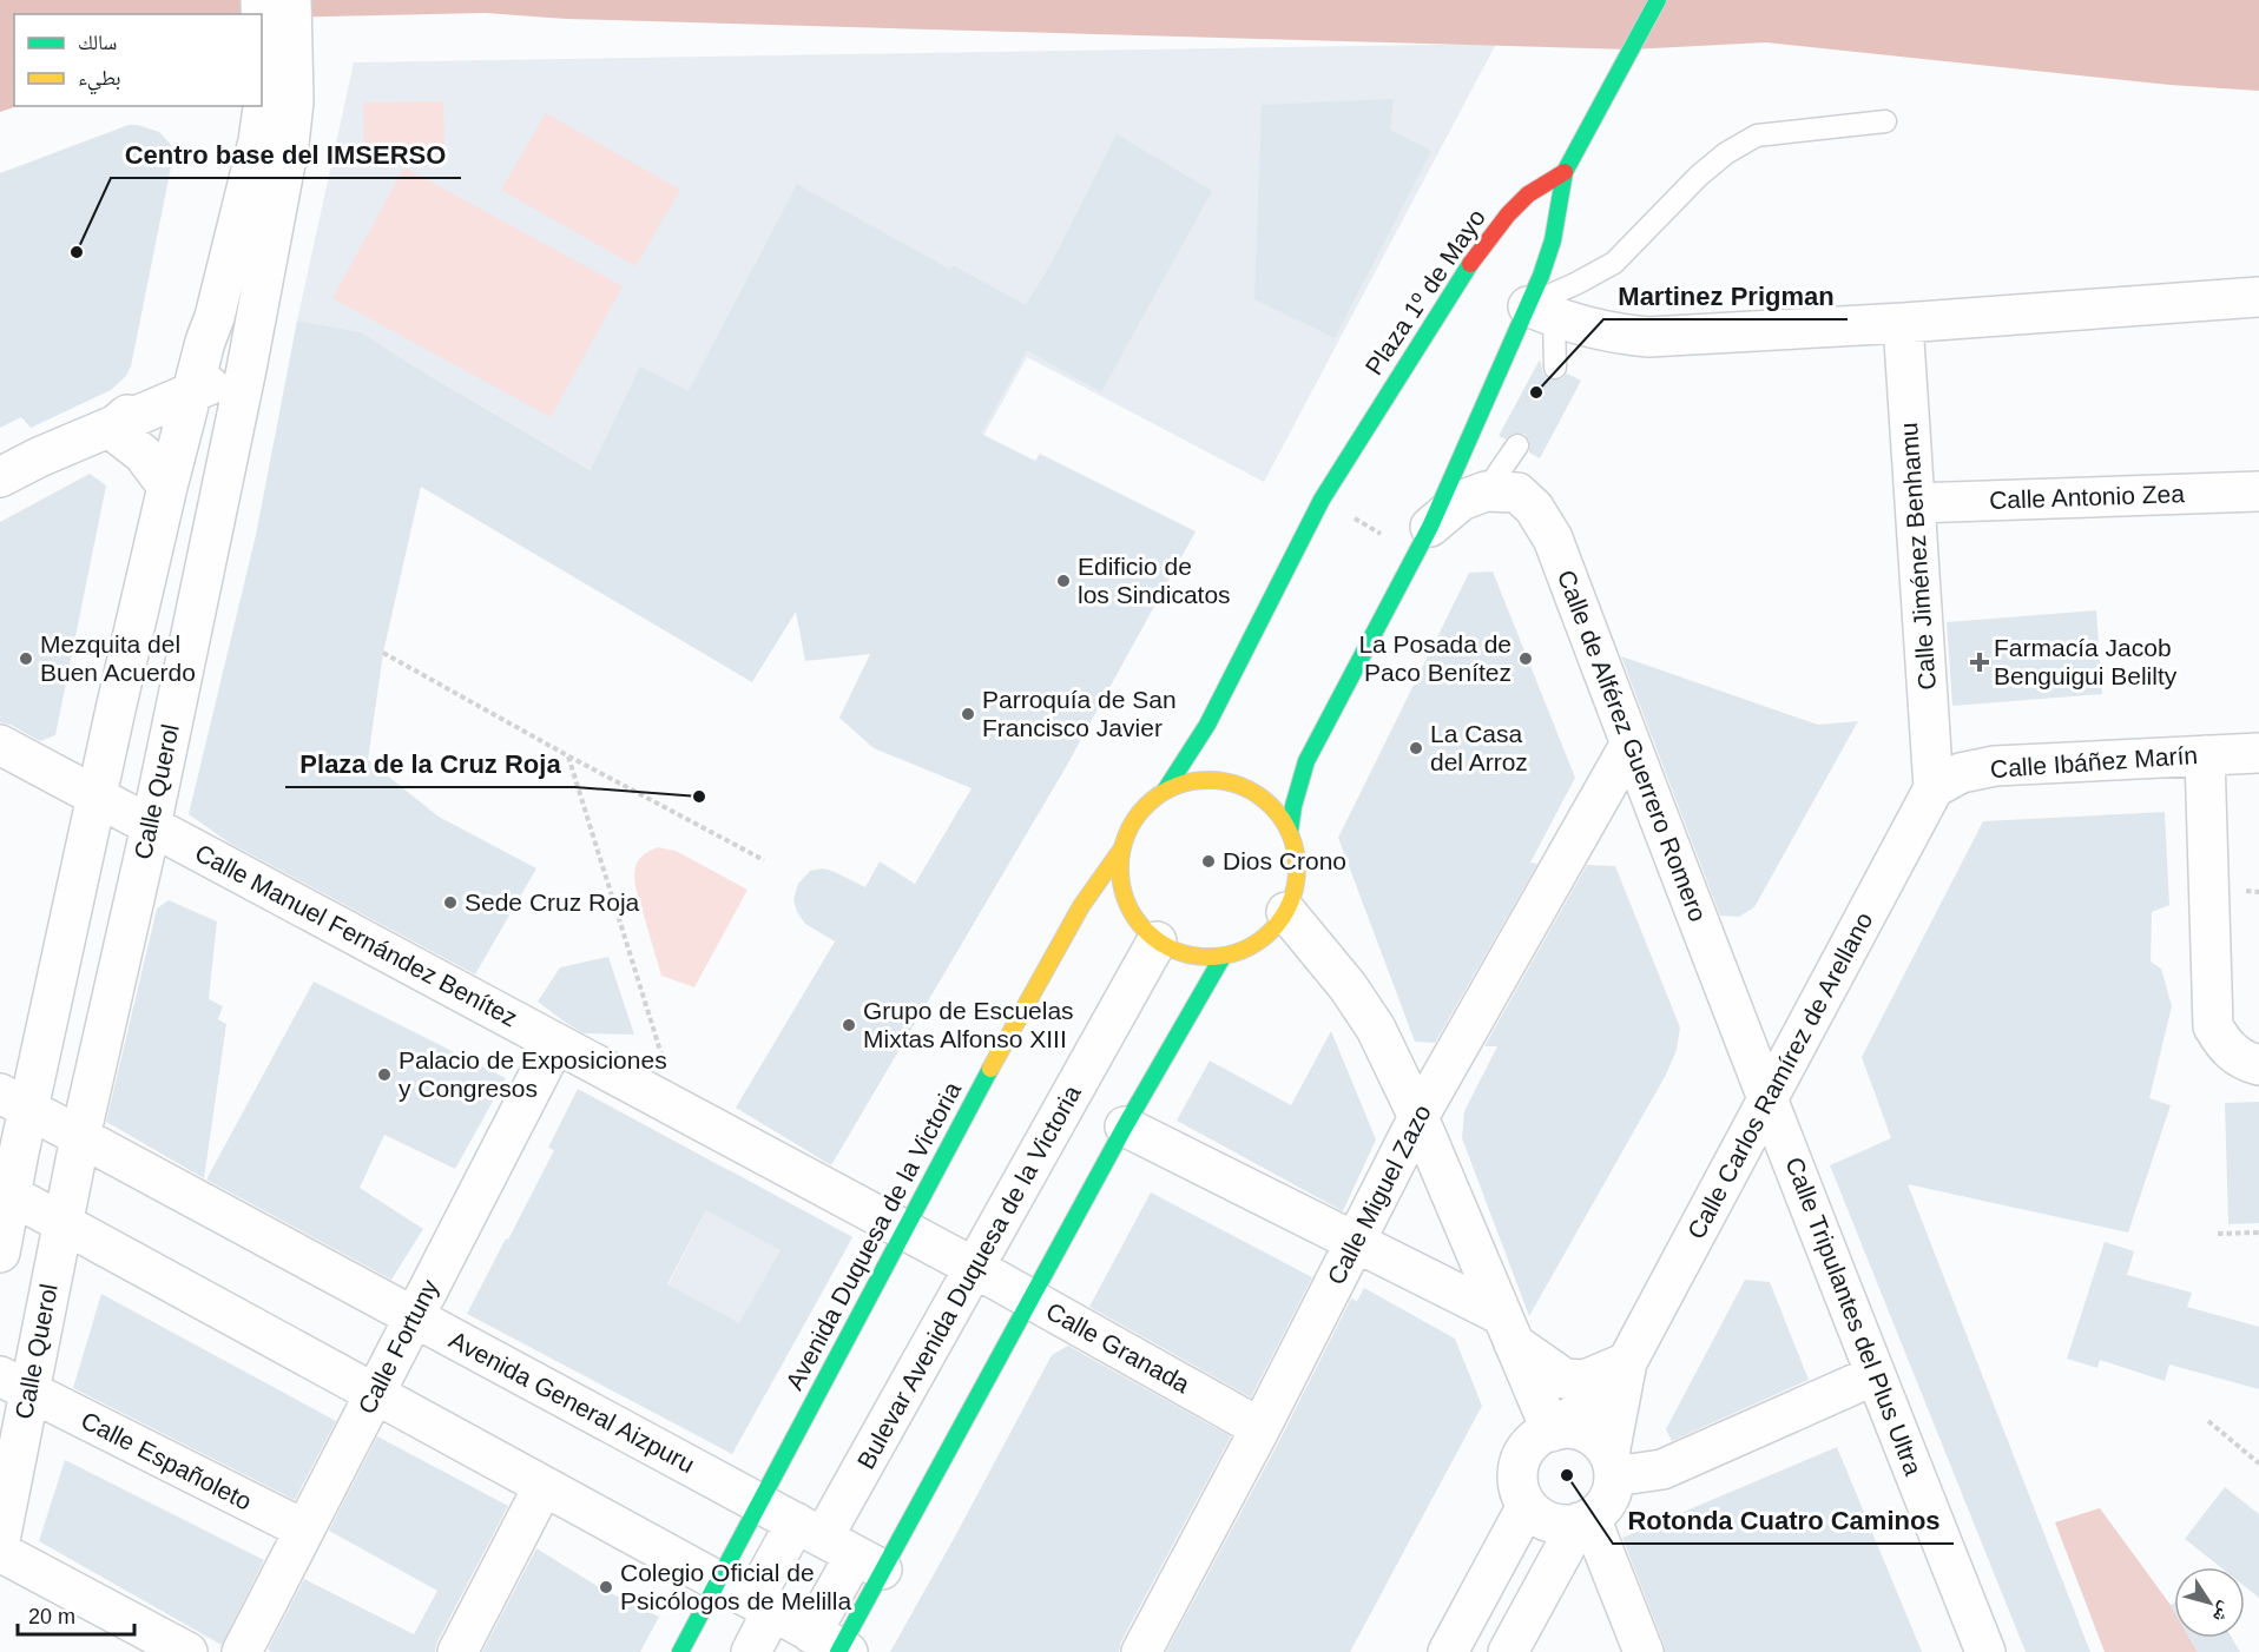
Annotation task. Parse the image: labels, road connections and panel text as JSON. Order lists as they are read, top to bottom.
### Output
{
  "streets": {
    "main road": ["Plaza 1º de Mayo", "Avenida Duquesa de la Victoria"],
    "street": [
      "Calle Antonio Zea",
      "Calle Jiménez Benhamu",
      "Calle de Alférez Guerrero Romero",
      "Calle Ibáñez Marín",
      "Calle Querol",
      "Calle Manuel Fernández Benítez",
      "Calle Carlos Ramírez de Arellano",
      "Calle Miguel Zazo",
      "Bulevar Avenida Duquesa de la Victoria",
      "Calle Tripulantes del Plus Ultra",
      "Calle Fortuny",
      "Calle Granada",
      "Avenida General Aizpuru",
      "Calle Españoleto"
    ]
  },
  "crossings": [
    ["Plaza 1º de Mayo", "Avenida Duquesa de la Victoria"],
    ["Plaza 1º de Mayo", "Bulevar Avenida Duquesa de la Victoria"],
    ["Calle Antonio Zea", "Calle Jiménez Benhamu"],
    ["Calle Jiménez Benhamu", "Calle Ibáñez Marín"],
    ["Calle Jiménez Benhamu", "Calle Carlos Ramírez de Arellano"],
    ["Calle de Alférez Guerrero Romero", "Calle Carlos Ramírez de Arellano"],
    ["Calle de Alférez Guerrero Romero", "Calle Miguel Zazo"],
    ["Calle de Alférez Guerrero Romero", "Calle Tripulantes del Plus Ultra"],
    ["Calle Ibáñez Marín", "Calle Carlos Ramírez de Arellano"],
    ["Calle Querol", "Calle Manuel Fernández Benítez"],
    ["Calle Querol", "Avenida General Aizpuru"],
    ["Calle Querol", "Calle Españoleto"],
    ["Calle Manuel Fernández Benítez", "Avenida Duquesa de la Victoria"],
    ["Calle Manuel Fernández Benítez", "Bulevar Avenida Duquesa de la Victoria"],
    ["Calle Manuel Fernández Benítez", "Calle Fortuny"],
    ["Calle Manuel Fernández Benítez", "Calle Granada"],
    ["Calle Carlos Ramírez de Arellano", "Calle Tripulantes del Plus Ultra"],
    ["Calle Miguel Zazo", "Calle Granada"],
    ["Avenida Duquesa de la Victoria", "Bulevar Avenida Duquesa de la Victoria"],
    ["Avenida Duquesa de la Victoria", "Avenida General Aizpuru"],
    ["Bulevar Avenida Duquesa de la Victoria", "Calle Granada"],
    ["Bulevar Avenida Duquesa de la Victoria", "Avenida General Aizpuru"],
    ["Calle Fortuny", "Avenida General Aizpuru"],
    ["Calle Fortuny", "Calle Españoleto"]
  ],
  "places": {
    "other": [
      "Centro base del IMSERSO",
      "Martinez Prigman",
      "Edificio de los Sindicatos",
      "Mezquita del Buen Acuerdo",
      "La Posada de Paco Benítez",
      "Parroquía de San Francisco Javier",
      "La Casa del Arroz",
      "Plaza de la Cruz Roja",
      "Dios Crono",
      "Sede Cruz Roja",
      "Grupo de Escuelas Mixtas Alfonso XIII",
      "Palacio de Exposiciones y Congresos",
      "Rotonda Cuatro Caminos",
      "Colegio Oficial de Psicólogos de Melilla"
    ],
    "health": ["Farmacía Jacob Benguigui Belilty"]
  },
  "legend": ["سالك", "بطيء"],
  "scale_bar": "20 m",
  "north": "bottom right"
}
